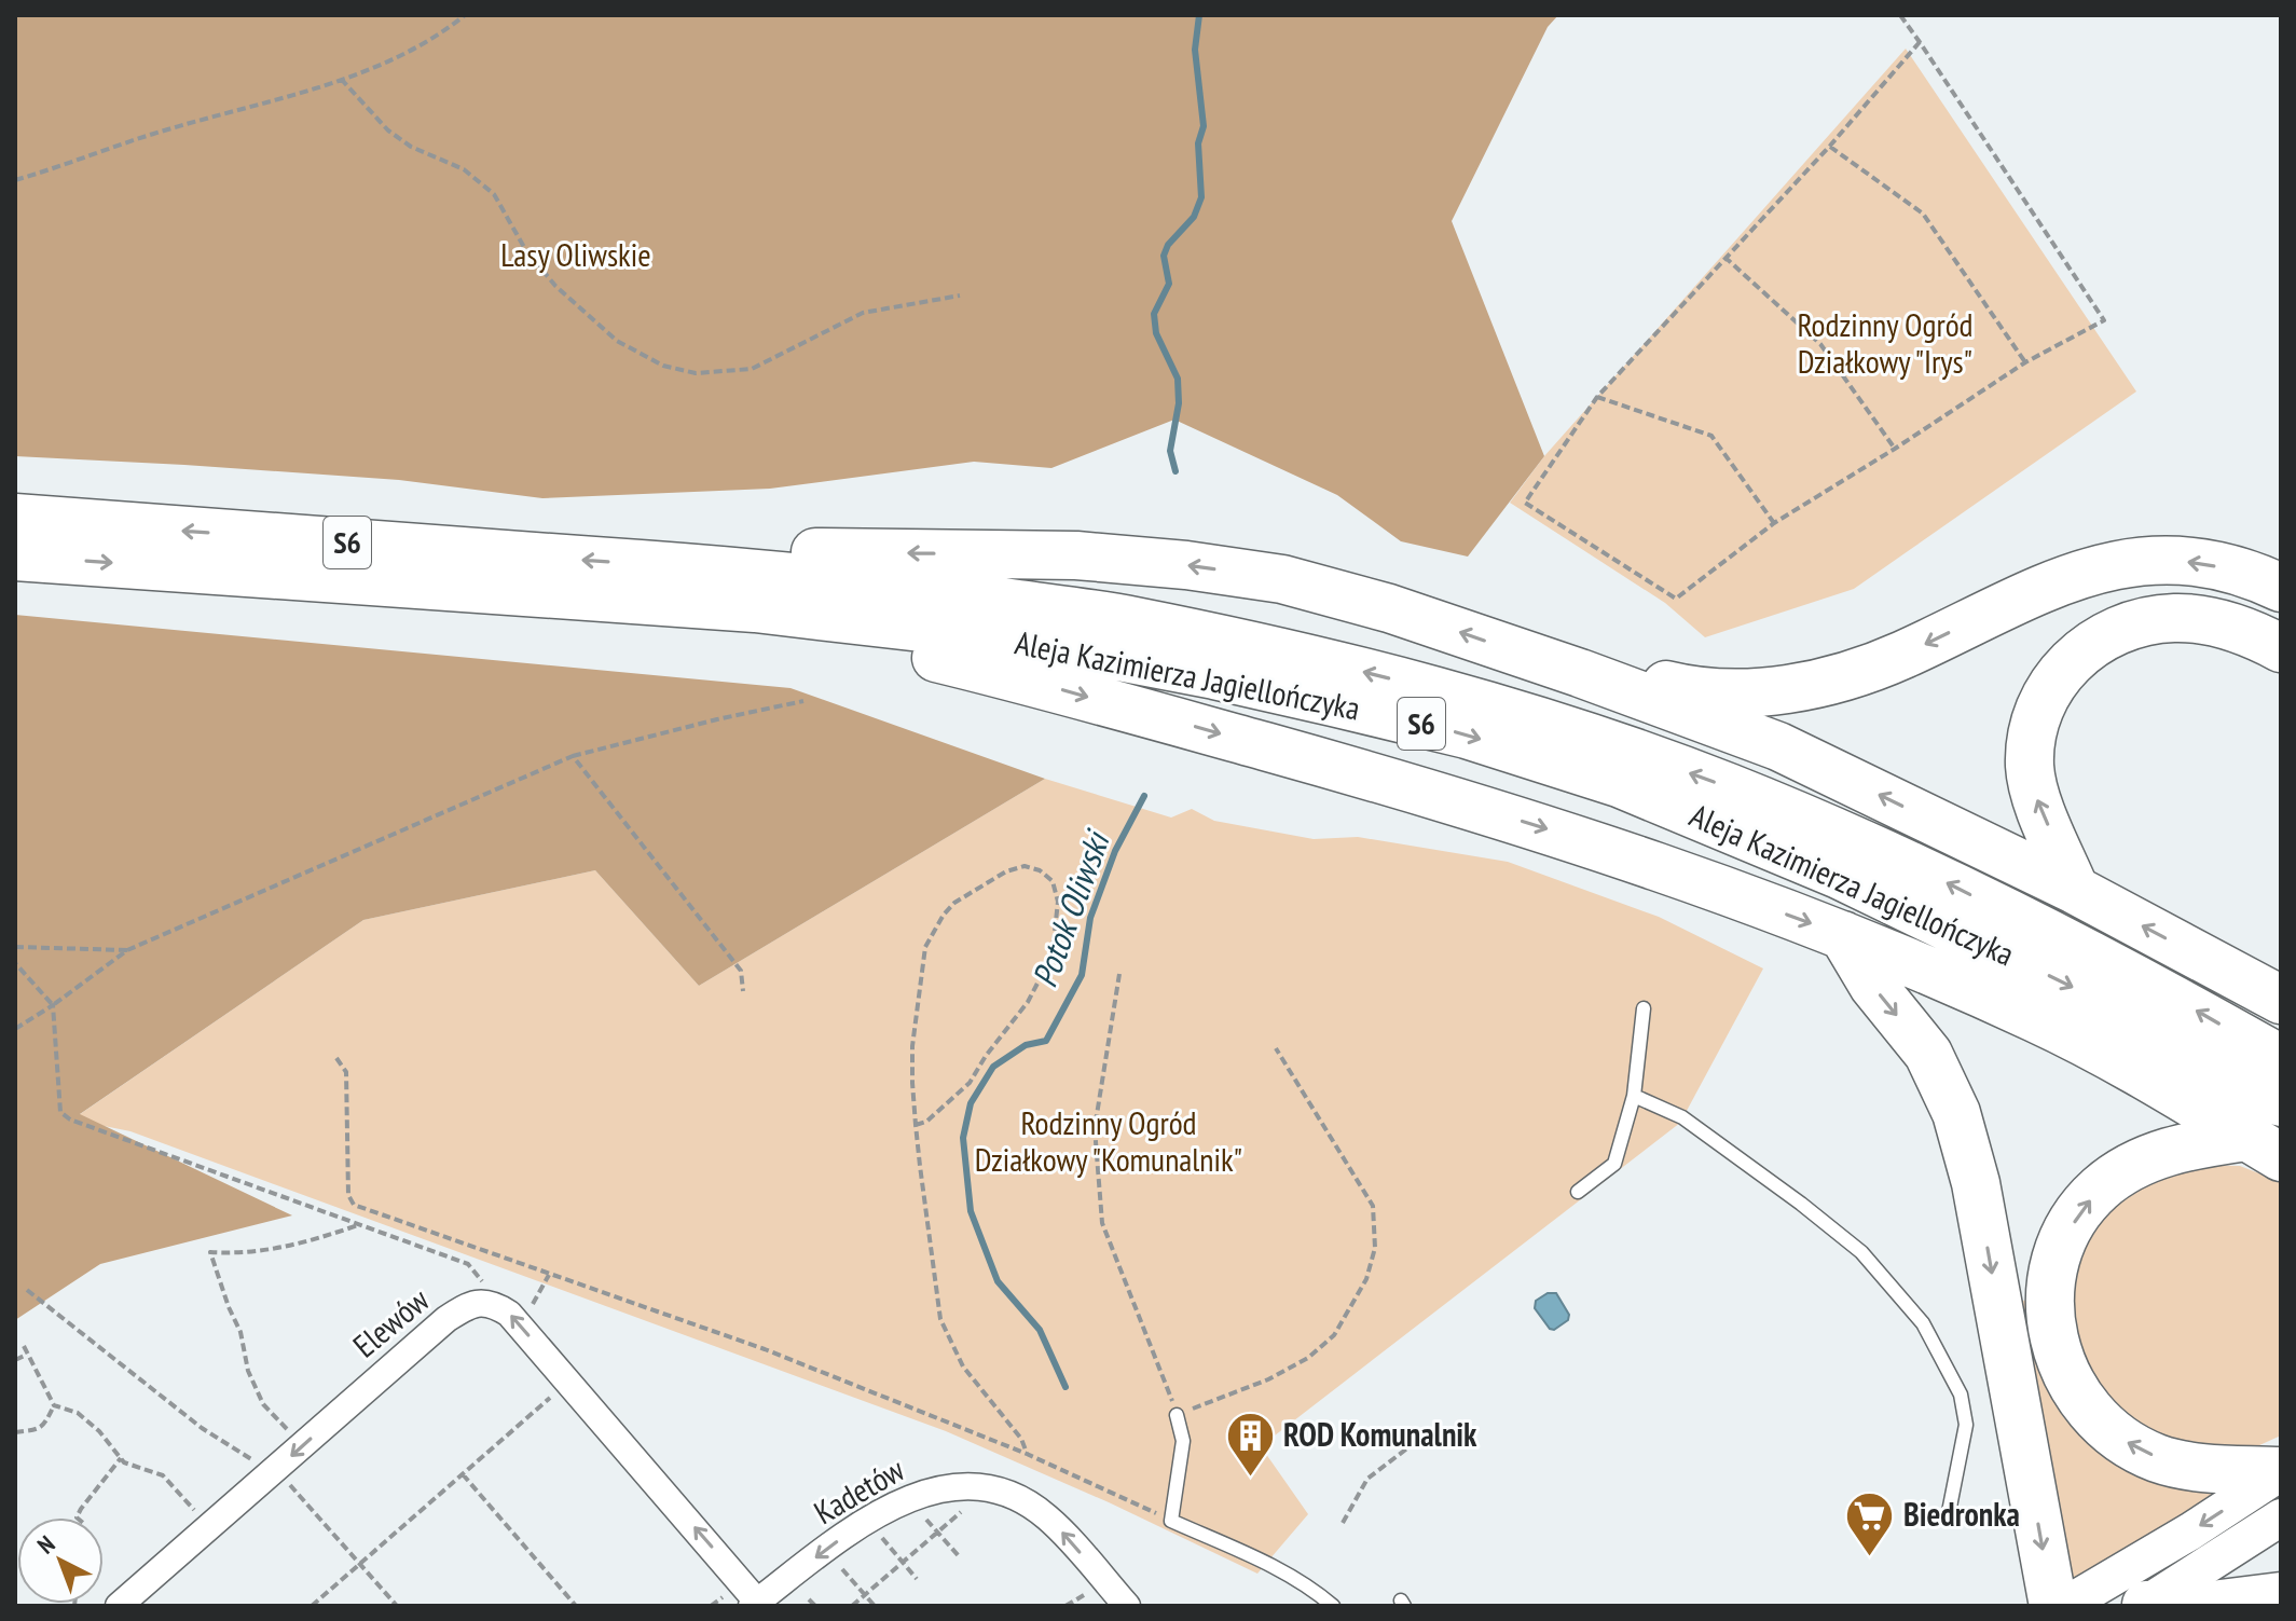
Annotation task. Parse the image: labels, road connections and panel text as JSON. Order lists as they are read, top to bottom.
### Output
{
  "streets": {
    "highway": ["S6", "Aleja Kazimierza Jagiellończyka"],
    "street": ["Elewów", "Kadetów"]
  },
  "one_way": ["Kadetów"],
  "water": ["Potok Oliwski"],
  "parks": ["Lasy Oliwskie", "Rodzinny Ogród Działkowy \"Irys\"", "Rodzinny Ogród Działkowy \"Komunalnik\""],
  "places": {
    "building": ["ROD Komunalnik"],
    "supermarket": ["Biedronka"]
  },
  "north": "top left"
}
